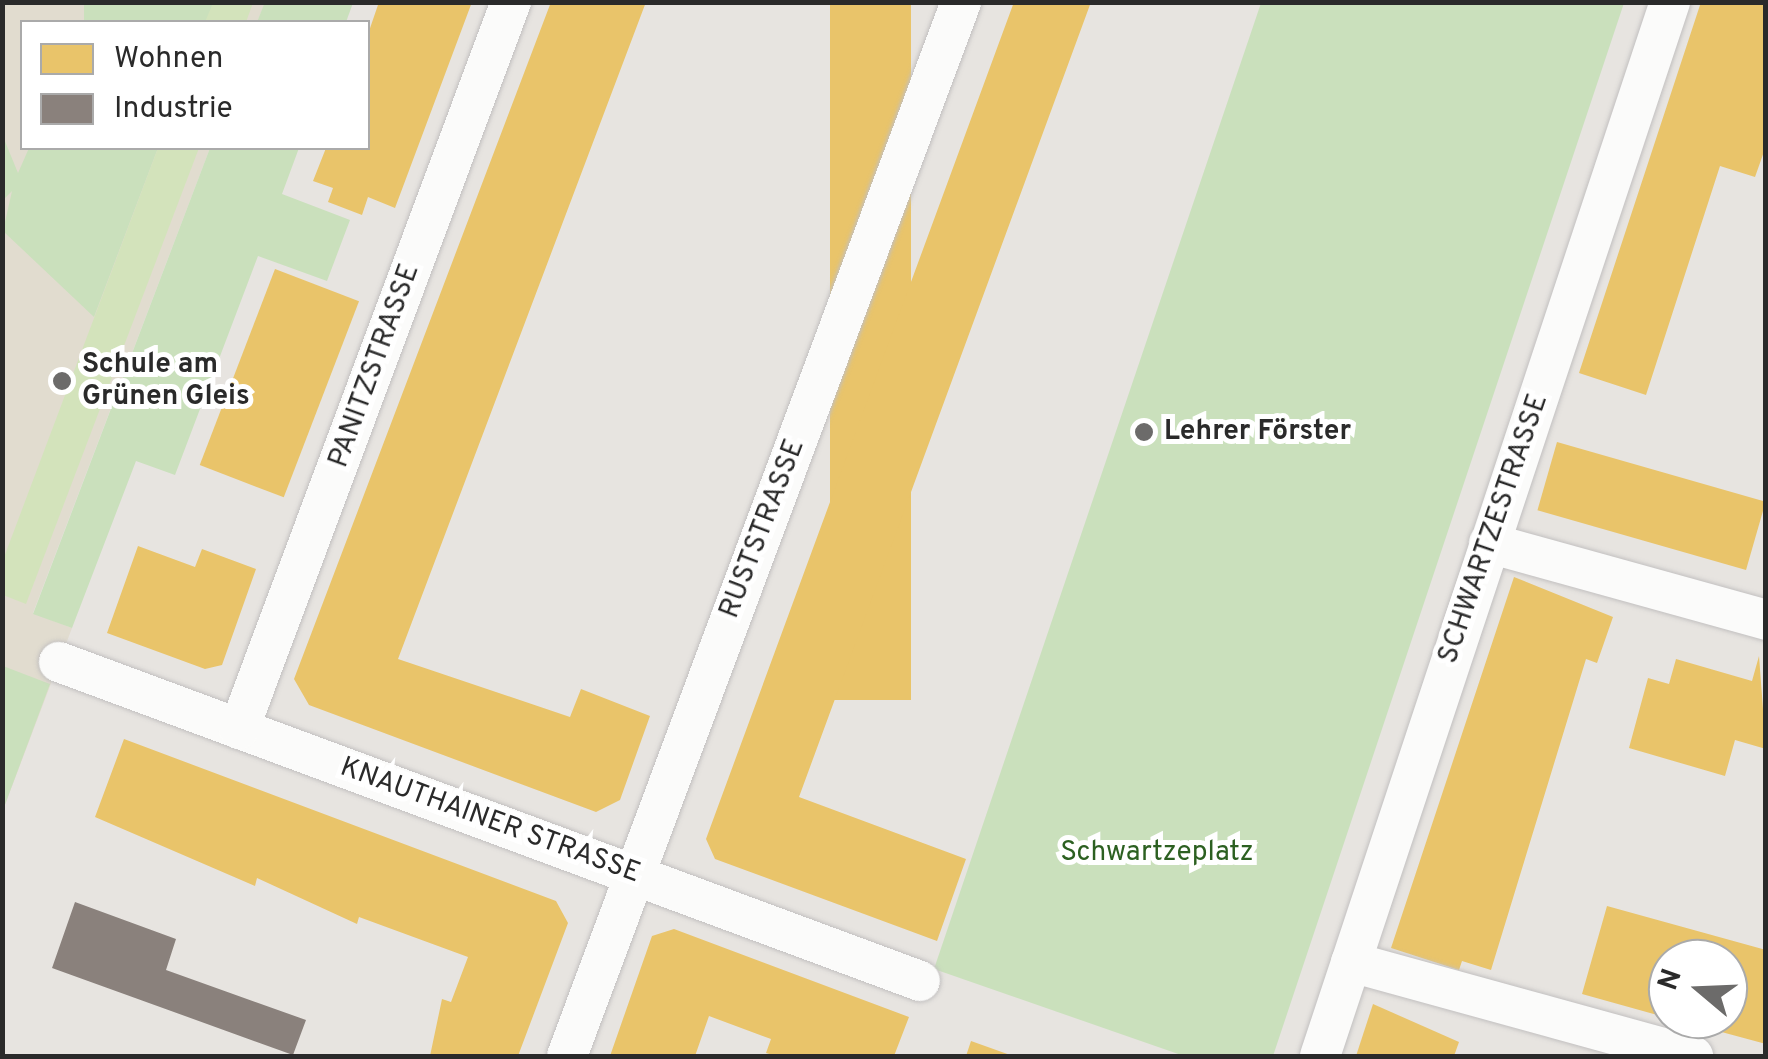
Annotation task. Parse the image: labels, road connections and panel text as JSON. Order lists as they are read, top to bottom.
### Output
{
  "streets": {
    "street": [
      "PANITZSTRASSE",
      "RUSTSTRASSE",
      "SCHWARTZESTRASSE",
      "KNAUTHAINER STRASSE"
    ]
  },
  "crossings": [
    ["PANITZSTRASSE", "KNAUTHAINER STRASSE"],
    ["RUSTSTRASSE", "KNAUTHAINER STRASSE"]
  ],
  "parks": ["Schwartzeplatz"],
  "places": ["Schule am Grünen Gleis", "Lehrer Förster"],
  "legend": ["Wohnen", "Industrie"],
  "north": "left"
}
